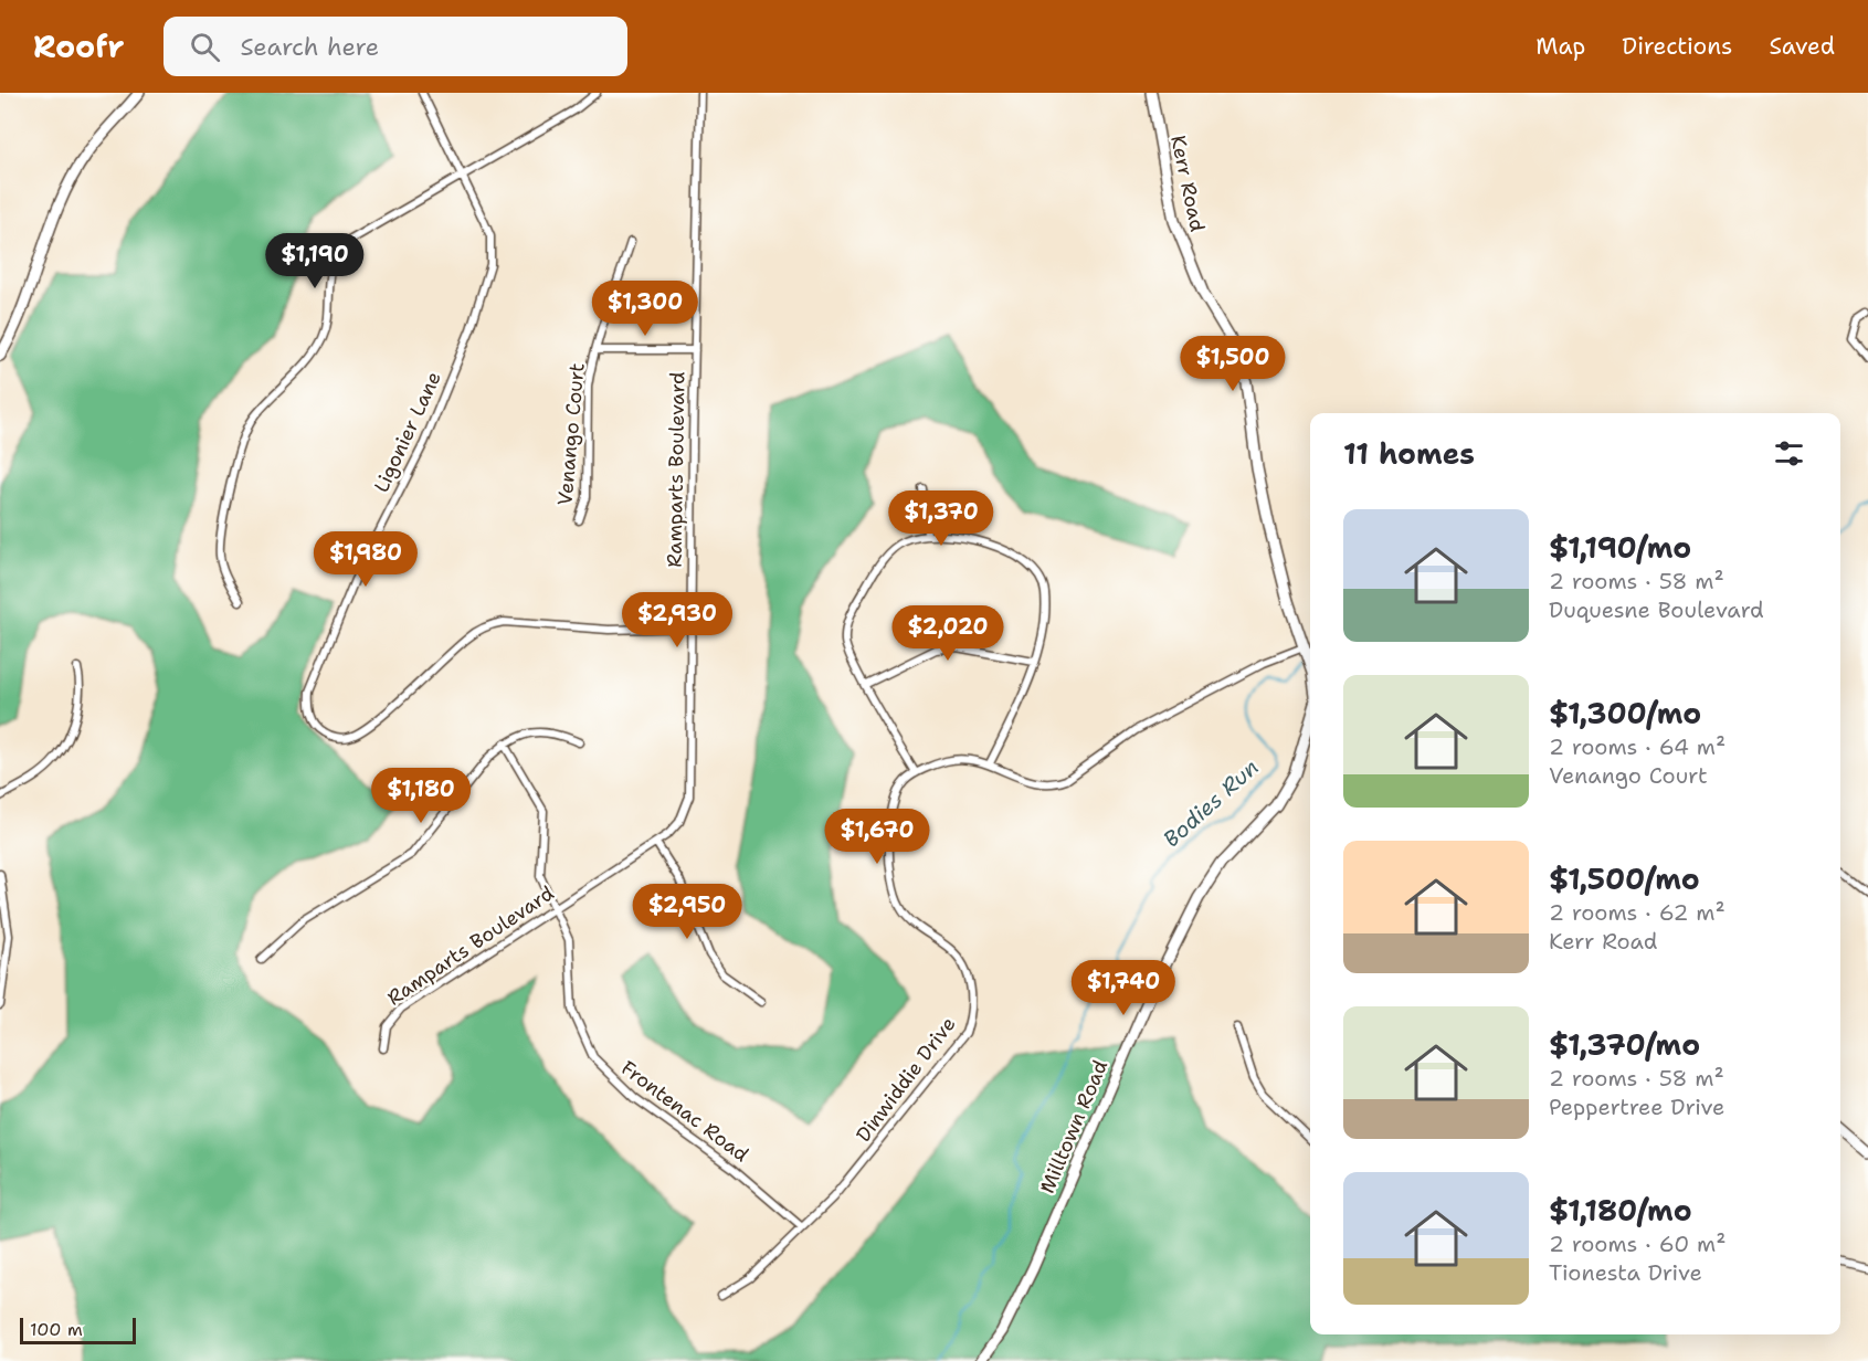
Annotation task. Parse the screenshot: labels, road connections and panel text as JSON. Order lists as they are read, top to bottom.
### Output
{
  "streets": {
    "street": [
      "Kerr Road",
      "Ligonier Lane",
      "Venango Court",
      "Ramparts Boulevard",
      "Dinwiddie Drive",
      "Frontenac Road",
      "Milltown Road"
    ]
  },
  "crossings": [
    ["Kerr Road", "Dinwiddie Drive"],
    ["Ligonier Lane", "Ramparts Boulevard"],
    ["Venango Court", "Ramparts Boulevard"],
    ["Ramparts Boulevard", "Frontenac Road"],
    ["Dinwiddie Drive", "Frontenac Road"]
  ],
  "water": ["Bodies Run"],
  "scale_bar": "100 m",
  "page": {
    "header": "Roofr",
    "search": "Search here",
    "nav": ["Map", "Directions", "Saved"],
    "price": [
      "$1,190",
      "$1,300",
      "$1,500",
      "$1,370",
      "$1,980",
      "$2,930",
      "$2,020",
      "$1,180",
      "$1,670",
      "$2,950",
      "$1,740"
    ],
    "heading": "11 homes",
    "list": [
      {
        "name": "$1,190/mo",
        "note": "2 rooms · 58 m² · Duquesne Boulevard"
      },
      {
        "name": "$1,300/mo",
        "note": "2 rooms · 64 m² · Venango Court"
      },
      {
        "name": "$1,500/mo",
        "note": "2 rooms · 62 m² · Kerr Road"
      },
      {
        "name": "$1,370/mo",
        "note": "2 rooms · 58 m² · Peppertree Drive"
      },
      {
        "name": "$1,180/mo",
        "note": "2 rooms · 60 m² · Tionesta Drive"
      }
    ],
    "scale": "100 m"
  }
}
